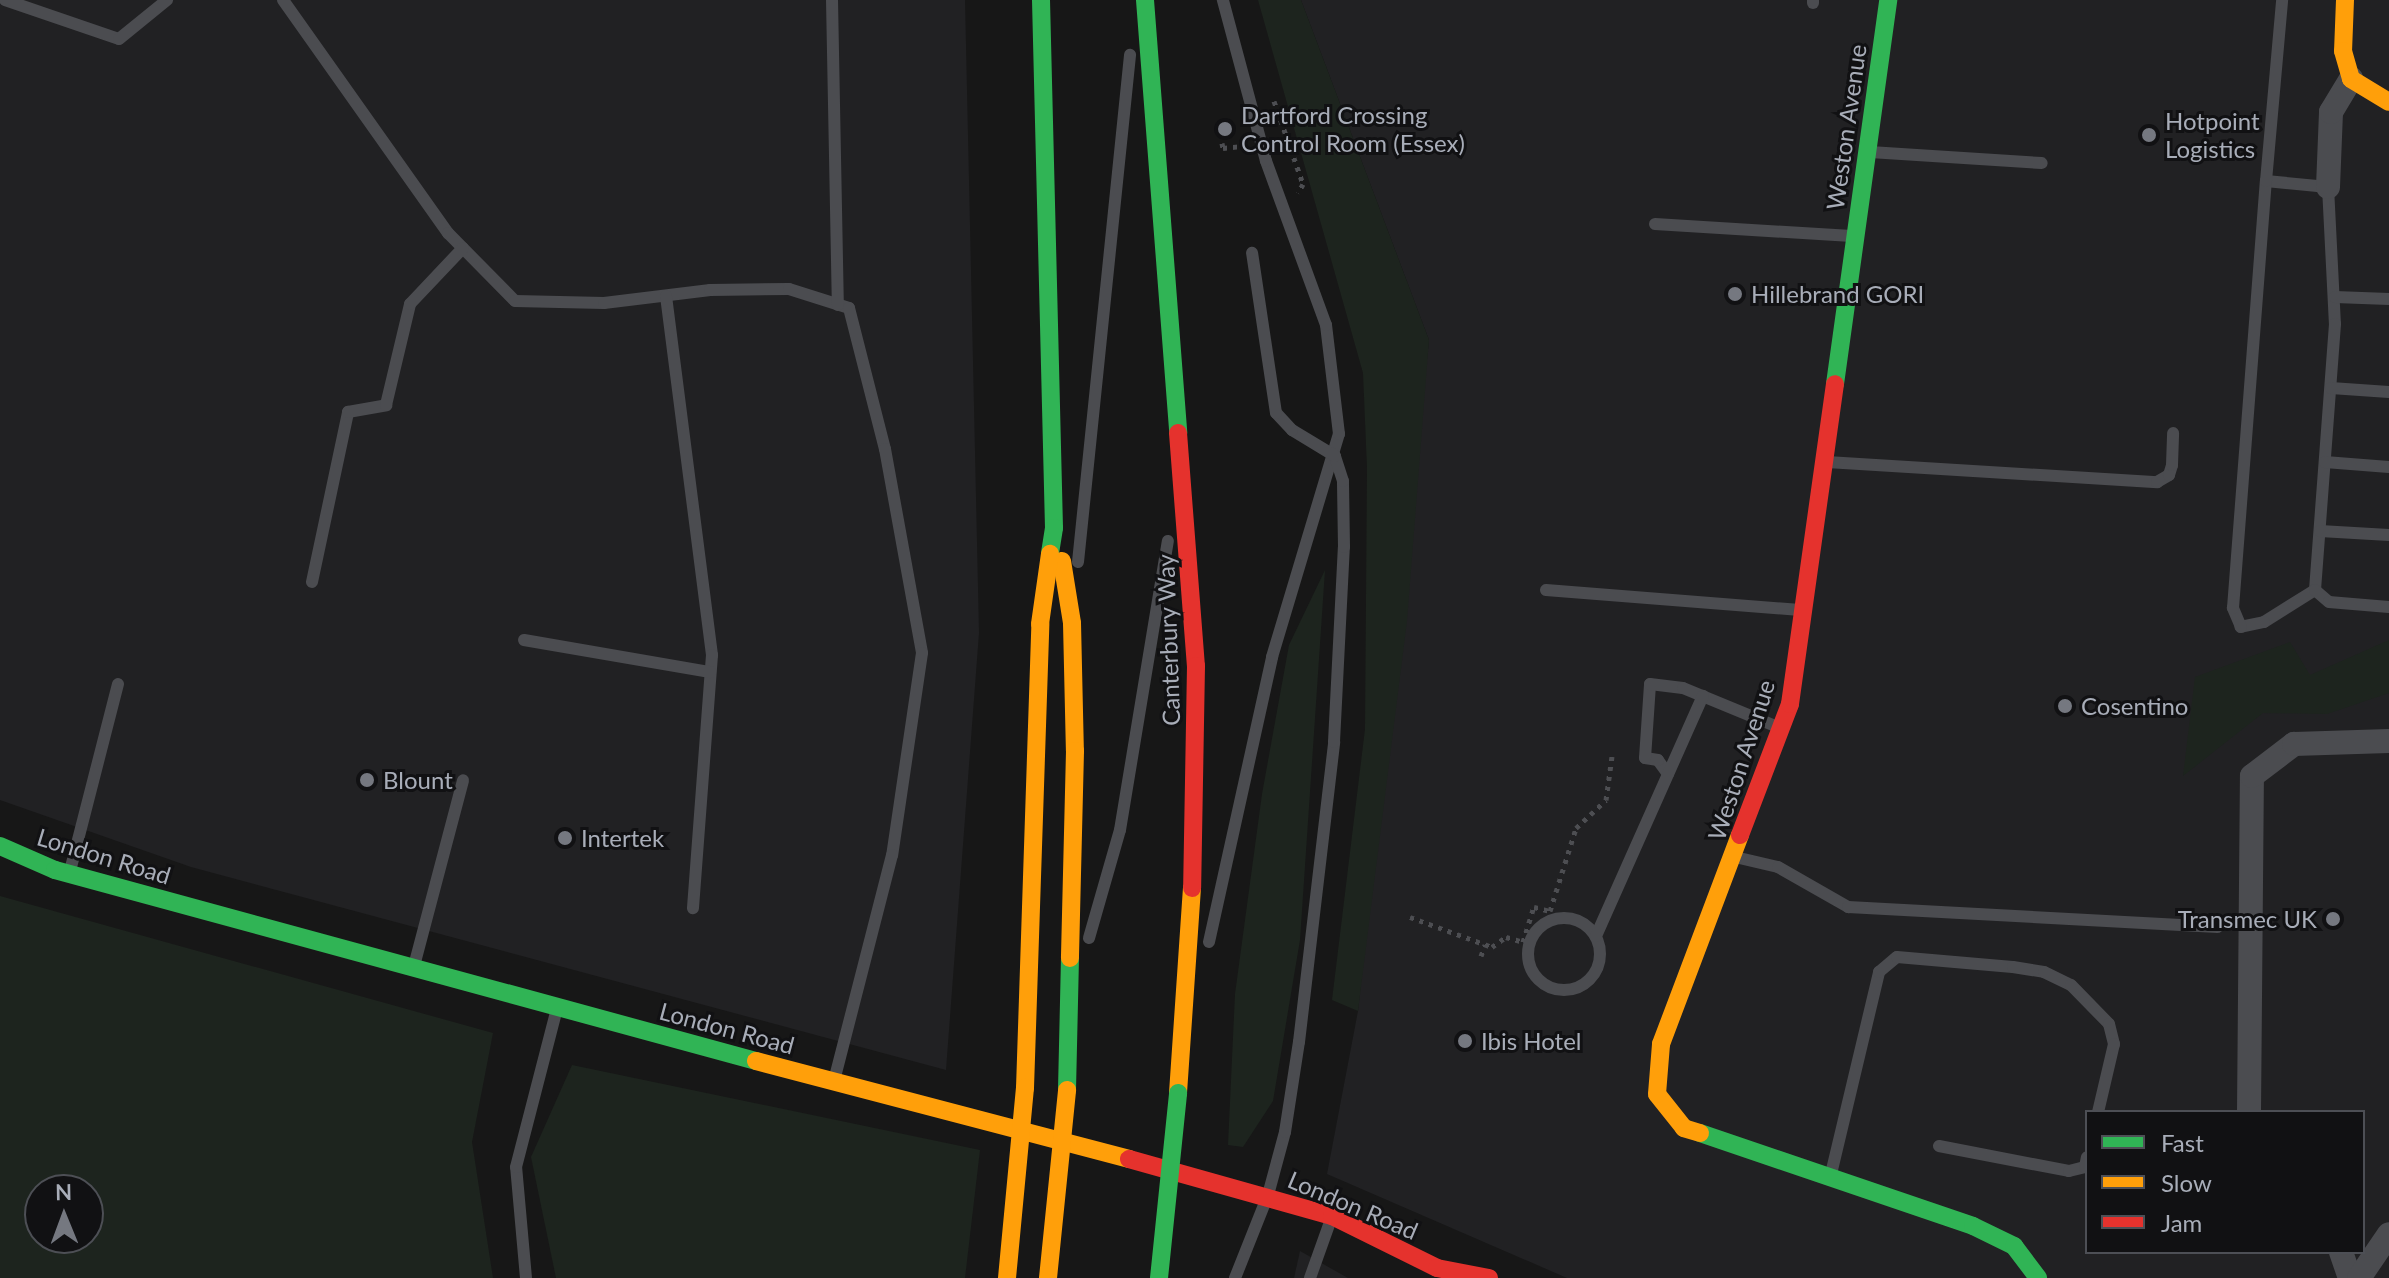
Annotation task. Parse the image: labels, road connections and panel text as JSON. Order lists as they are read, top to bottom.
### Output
{
  "streets": {
    "main road": ["Weston Avenue", "Canterbury Way", "London Road"]
  },
  "places": [
    "Dartford Crossing Control Room (Essex)",
    "Hotpoint Logistics",
    "Hillebrand GORI",
    "Cosentino",
    "Blount",
    "Intertek",
    "Transmec UK",
    "Ibis Hotel"
  ],
  "legend": ["Fast", "Slow", "Jam"],
  "north": "top"
}
